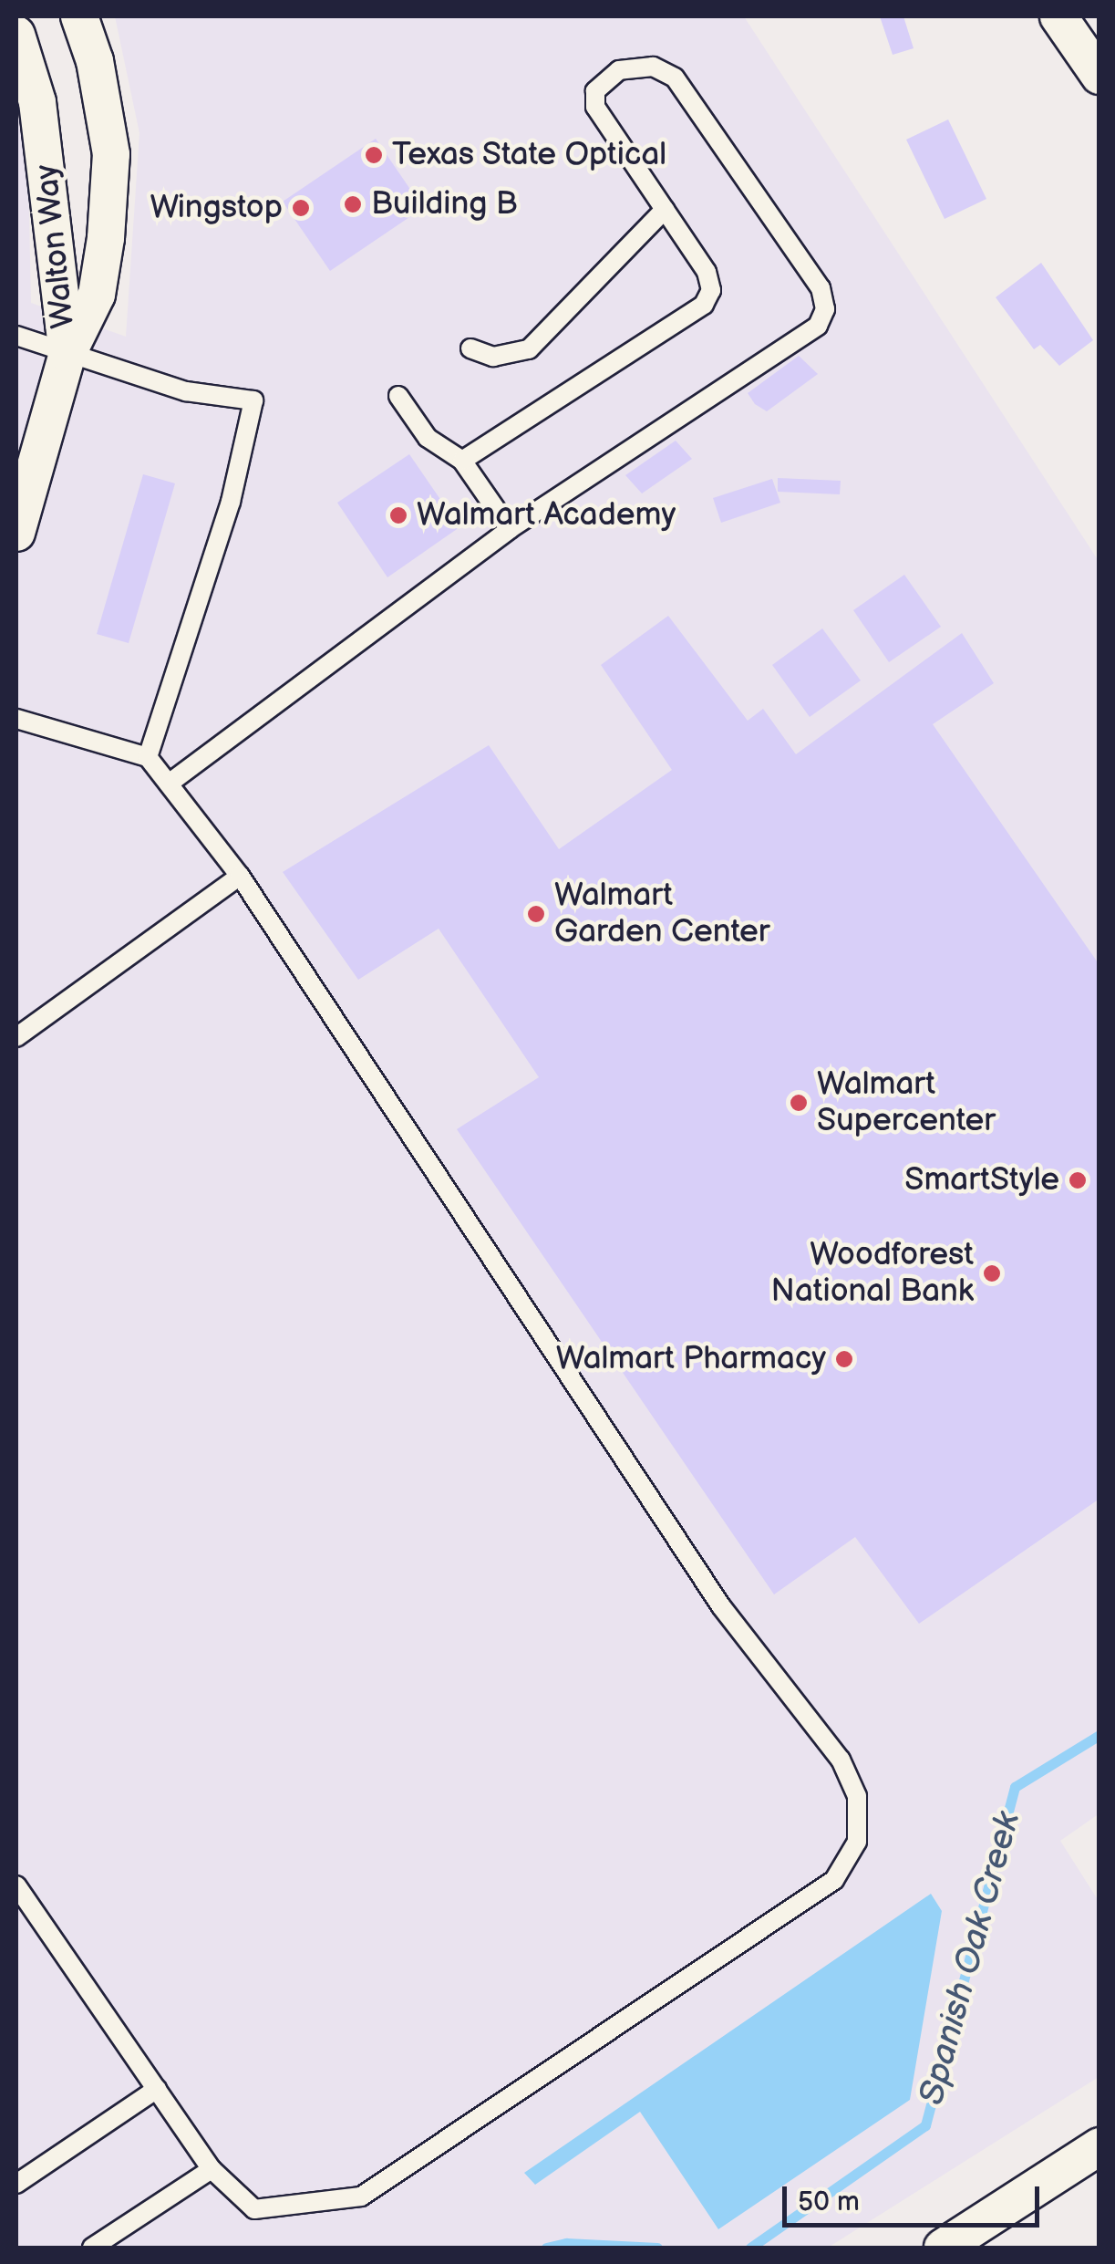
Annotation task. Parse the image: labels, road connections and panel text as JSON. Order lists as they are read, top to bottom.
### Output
{
  "streets": {
    "street": ["Walton Way"]
  },
  "water": ["Spanish Oak Creek"],
  "places": [
    "Texas State Optical",
    "Building B",
    "Wingstop",
    "Walmart Academy",
    "Walmart Garden Center",
    "Walmart Supercenter",
    "SmartStyle",
    "Woodforest National Bank",
    "Walmart Pharmacy"
  ],
  "scale_bar": "50 m"
}
